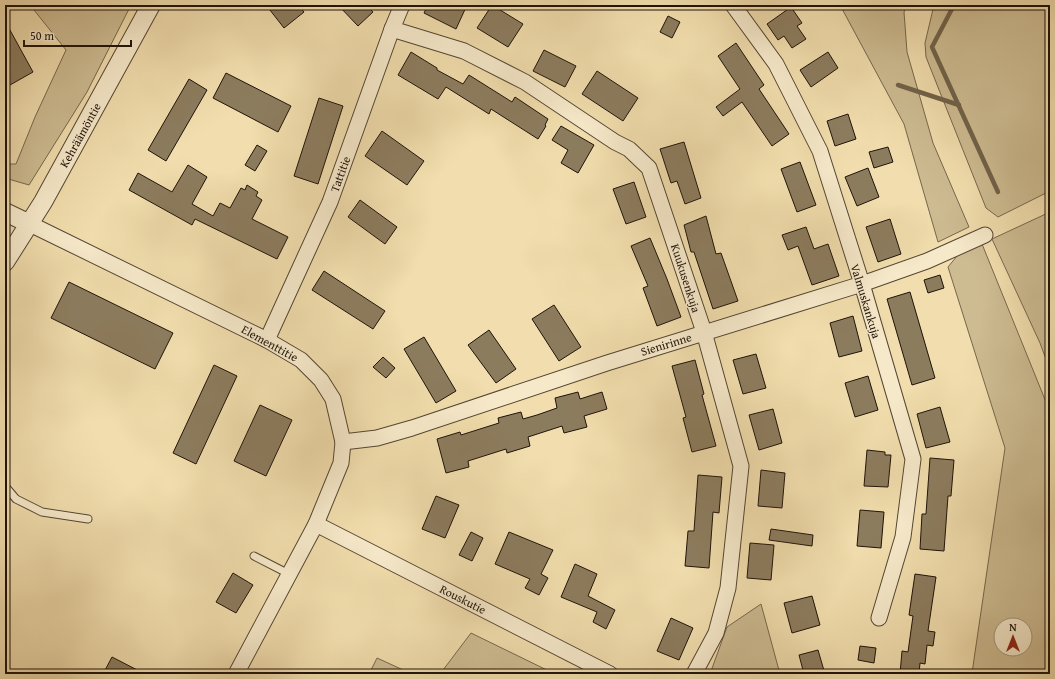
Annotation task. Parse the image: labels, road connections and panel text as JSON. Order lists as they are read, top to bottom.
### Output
{
  "streets": {
    "street": [
      "Kehräämöntie",
      "Tattitie",
      "Kuukusenkuja",
      "Valmuskankuja",
      "Elementtitie",
      "Sienirinne",
      "Rouskutie"
    ]
  },
  "crossings": [
    ["Kehräämöntie", "Elementtitie"],
    ["Tattitie", "Kuukusenkuja"],
    ["Tattitie", "Elementtitie"],
    ["Kuukusenkuja", "Sienirinne"],
    ["Valmuskankuja", "Sienirinne"],
    ["Elementtitie", "Sienirinne"],
    ["Elementtitie", "Rouskutie"]
  ],
  "scale_bar": "50 m",
  "north": "top"
}
